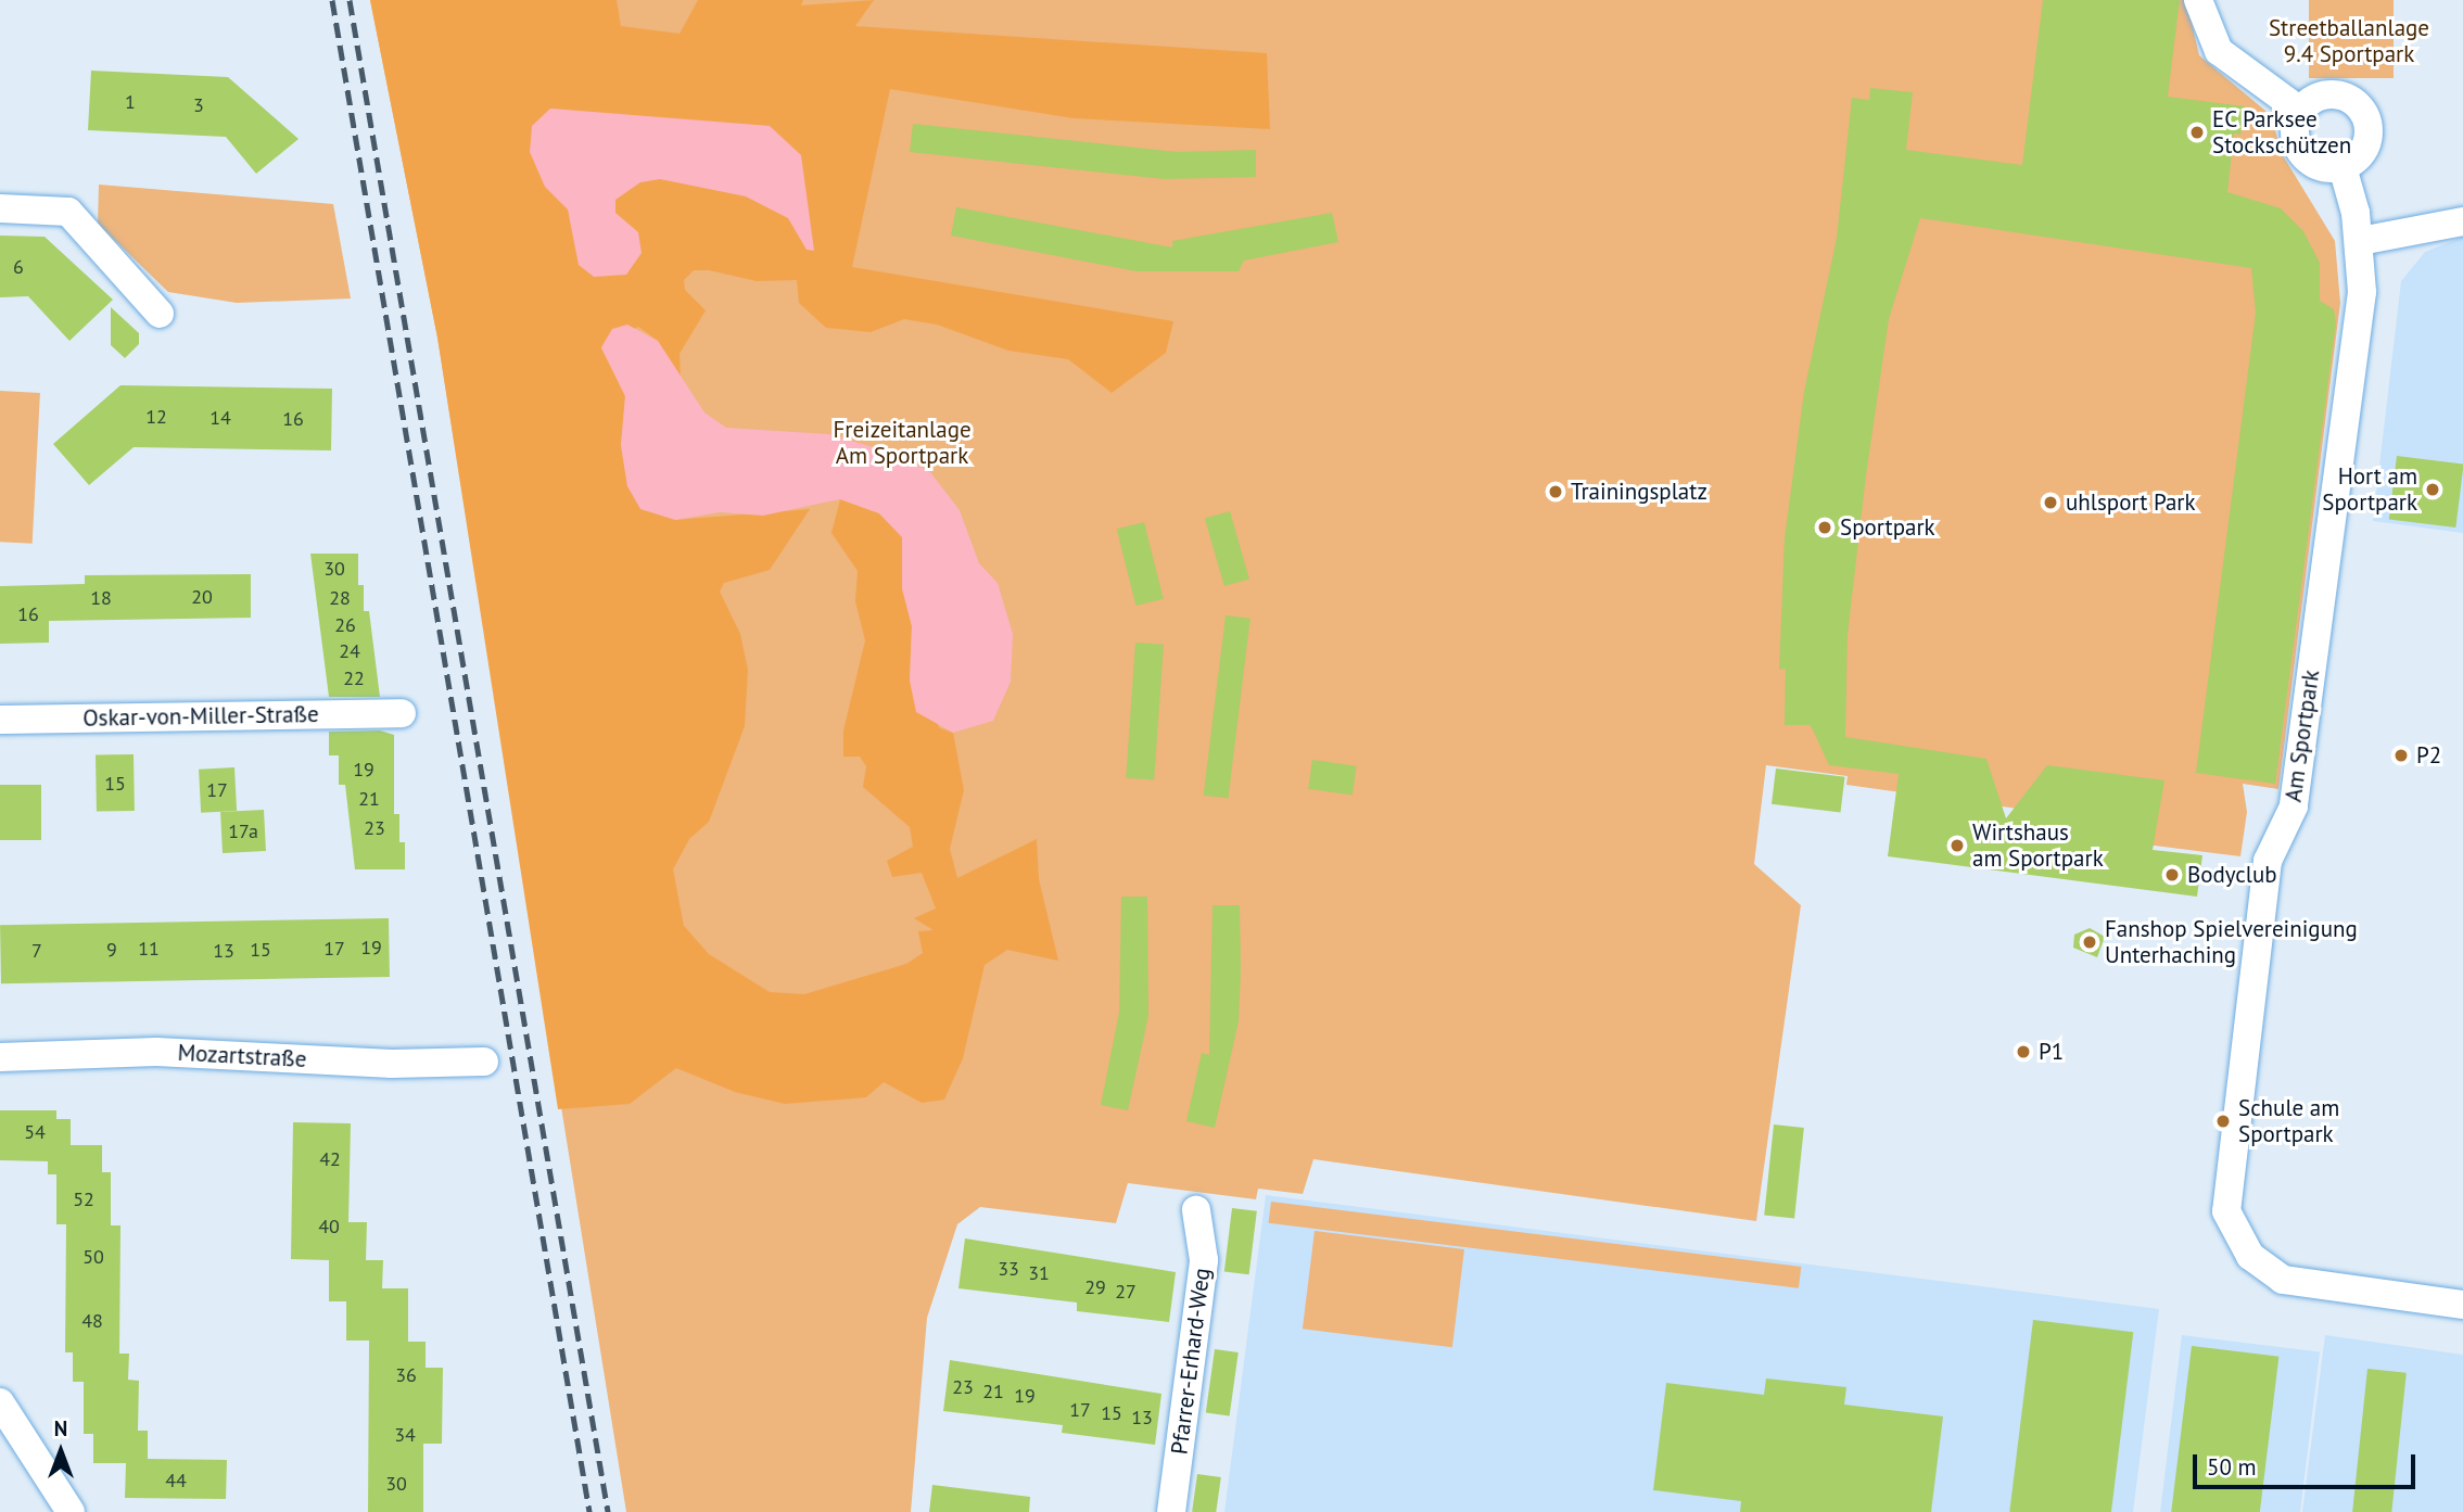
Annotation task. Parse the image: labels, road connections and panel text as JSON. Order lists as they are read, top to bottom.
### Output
{
  "streets": {
    "street": [
      "Oskar-von-Miller-Straße",
      "Am Sportpark",
      "Mozartstraße",
      "Pfarrer-Erhard-Weg"
    ]
  },
  "parks": ["Streetballanlage 9.4 Sportpark", "Freizeitanlage Am Sportpark"],
  "places": [
    "EC Parksee Stockschützen",
    "Hort am Sportpark",
    "Trainingsplatz",
    "uhlsport Park",
    "Sportpark",
    "P2",
    "Wirtshaus am Sportpark",
    "Bodyclub",
    "Fanshop Spielvereinigung Unterhaching",
    "P1",
    "Schule am Sportpark"
  ],
  "house_numbers": [
    "1",
    "3",
    "6",
    "12",
    "14",
    "16",
    "30",
    "20",
    "18",
    "28",
    "16",
    "26",
    "24",
    "22",
    "19",
    "15",
    "17",
    "21",
    "23",
    "17a",
    "19",
    "11",
    "17",
    "9",
    "15",
    "7",
    "13",
    "54",
    "42",
    "52",
    "40",
    "50",
    "33",
    "31",
    "29",
    "27",
    "48",
    "36",
    "23",
    "21",
    "19",
    "17",
    "15",
    "13",
    "34",
    "44",
    "30"
  ],
  "scale_bar": "50 m",
  "north": "top"
}
